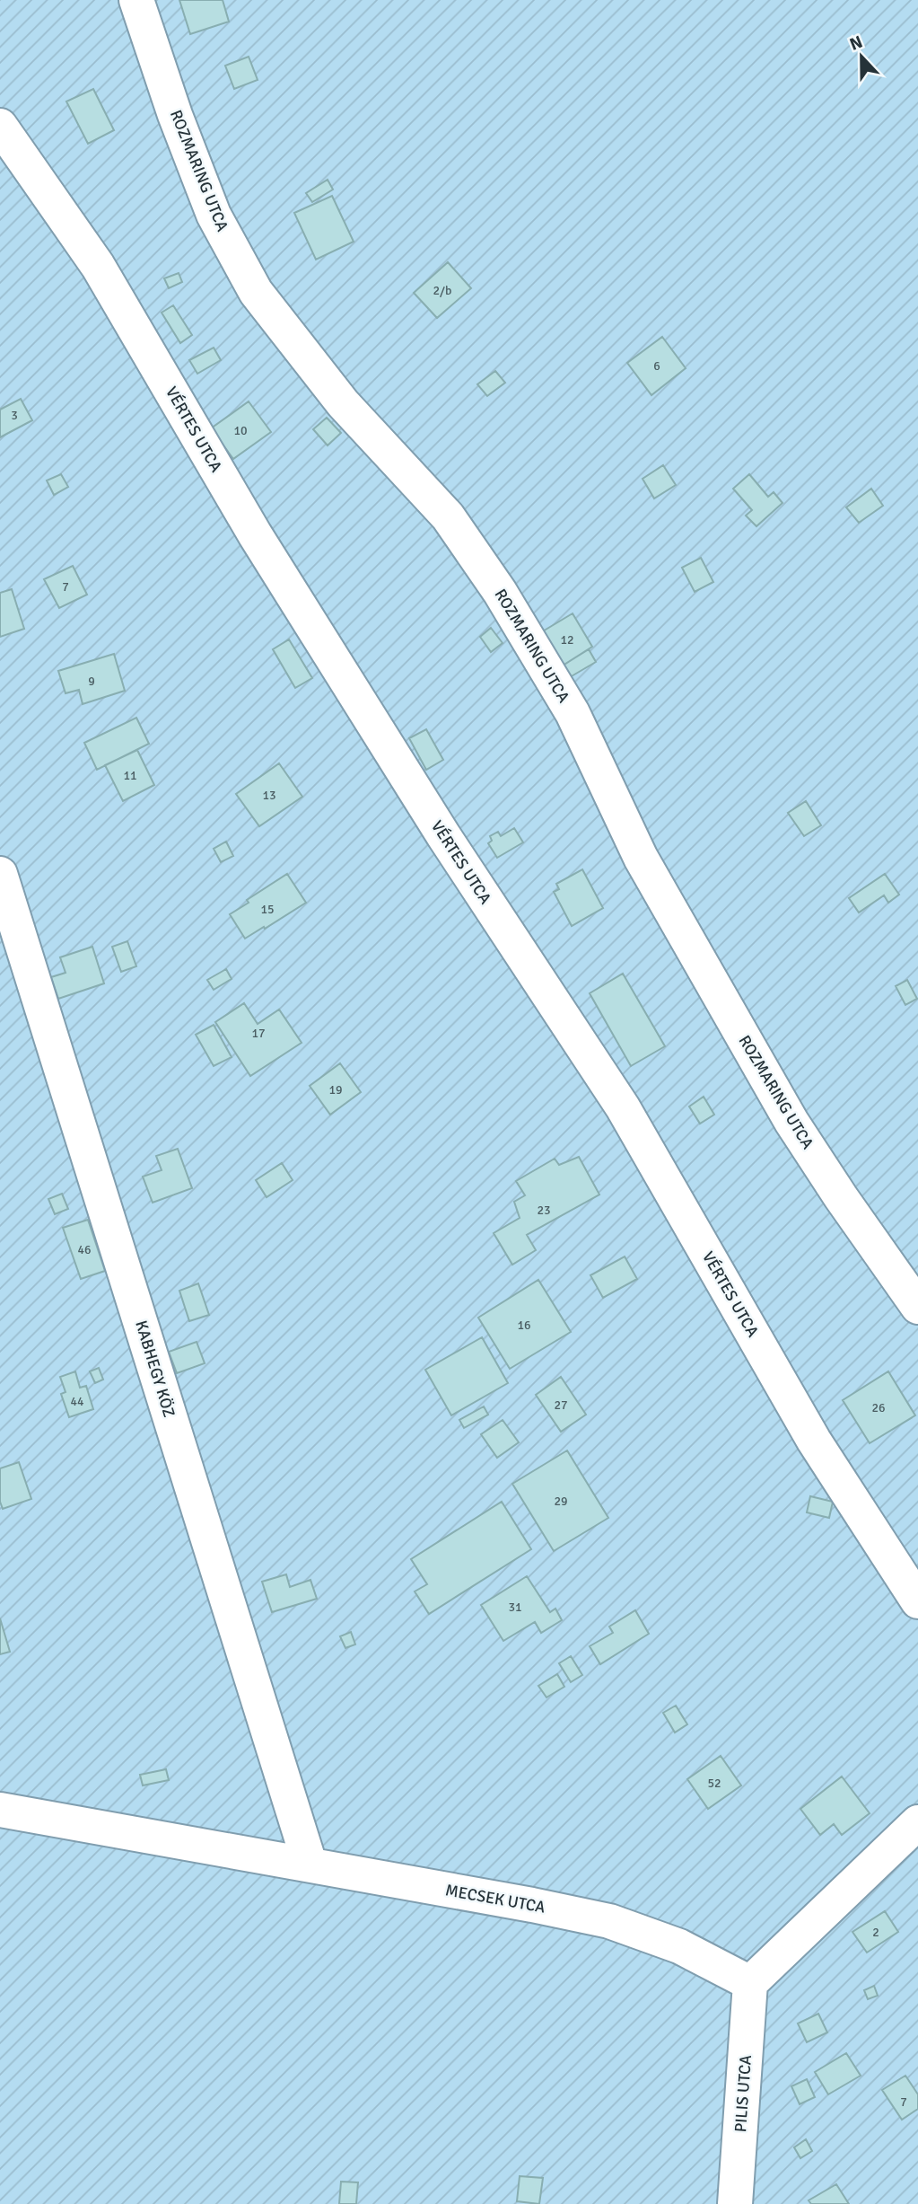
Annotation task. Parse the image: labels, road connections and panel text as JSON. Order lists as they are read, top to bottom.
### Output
{
  "streets": {
    "street": [
      "ROZMARING UTCA",
      "VÉRTES UTCA",
      "KABHEGY KÖZ",
      "MECSEK UTCA",
      "PILIS UTCA"
    ]
  },
  "crossings": [
    ["KABHEGY KÖZ", "MECSEK UTCA"],
    ["MECSEK UTCA", "PILIS UTCA"]
  ],
  "house_numbers": [
    "2/b",
    "6",
    "3",
    "10",
    "7",
    "12",
    "9",
    "11",
    "13",
    "15",
    "17",
    "19",
    "23",
    "46",
    "16",
    "44",
    "27",
    "26",
    "29",
    "31",
    "52",
    "2",
    "7"
  ],
  "north": "top"
}
